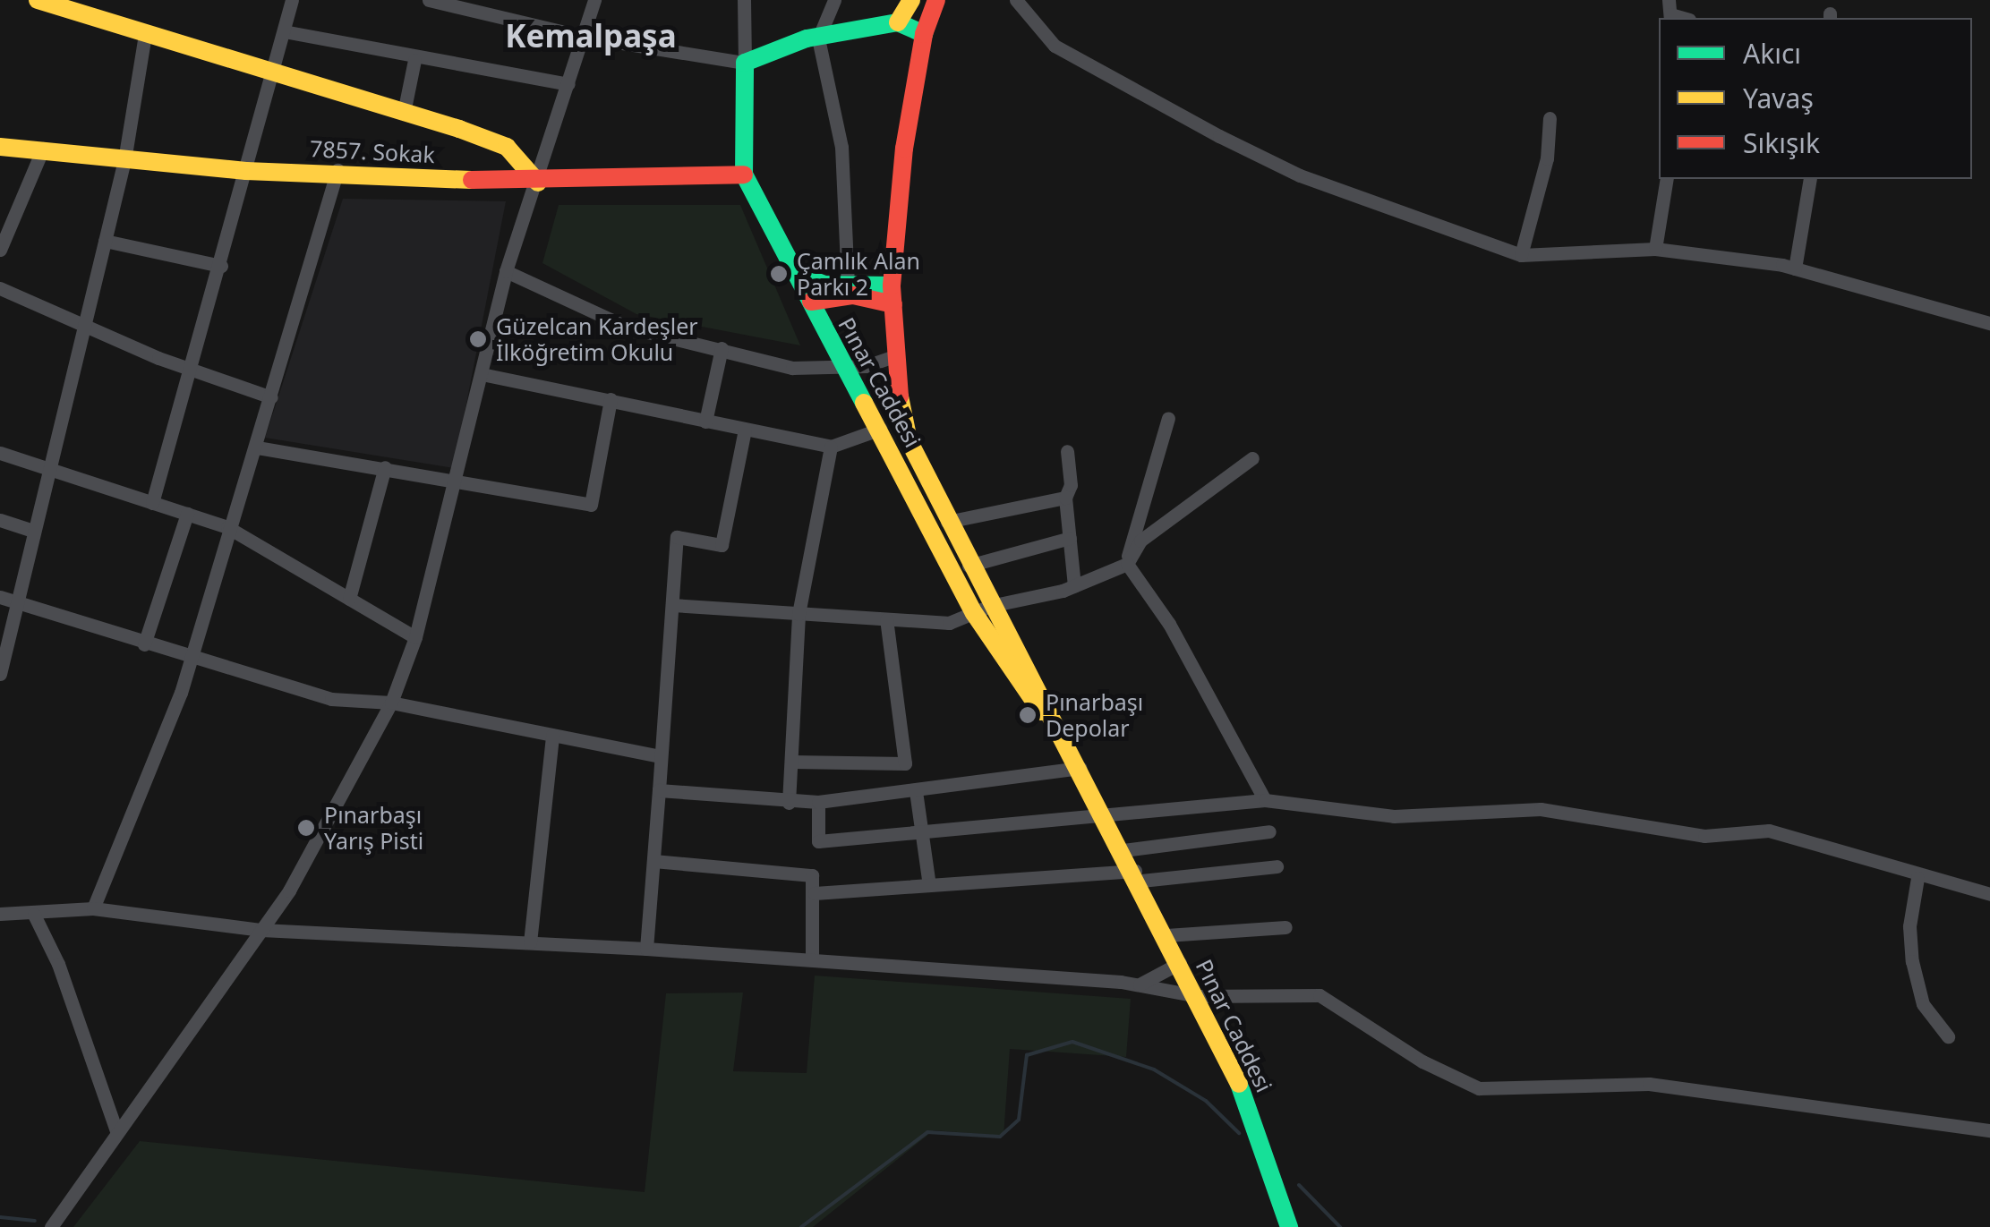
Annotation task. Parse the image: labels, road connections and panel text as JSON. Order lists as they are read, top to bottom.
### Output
{
  "streets": {
    "main road": ["7857. Sokak", "Pınar Caddesi"]
  },
  "crossings": [
    ["7857. Sokak", "Pınar Caddesi"]
  ],
  "districts": ["Kemalpaşa"],
  "places": [
    "Çamlık Alan Parkı 2",
    "Güzelcan Kardeşler İlköğretim Okulu",
    "Pınarbaşı Depolar",
    "Pınarbaşı Yarış Pisti"
  ],
  "legend": ["Akıcı", "Yavaş", "Sıkışık"]
}
